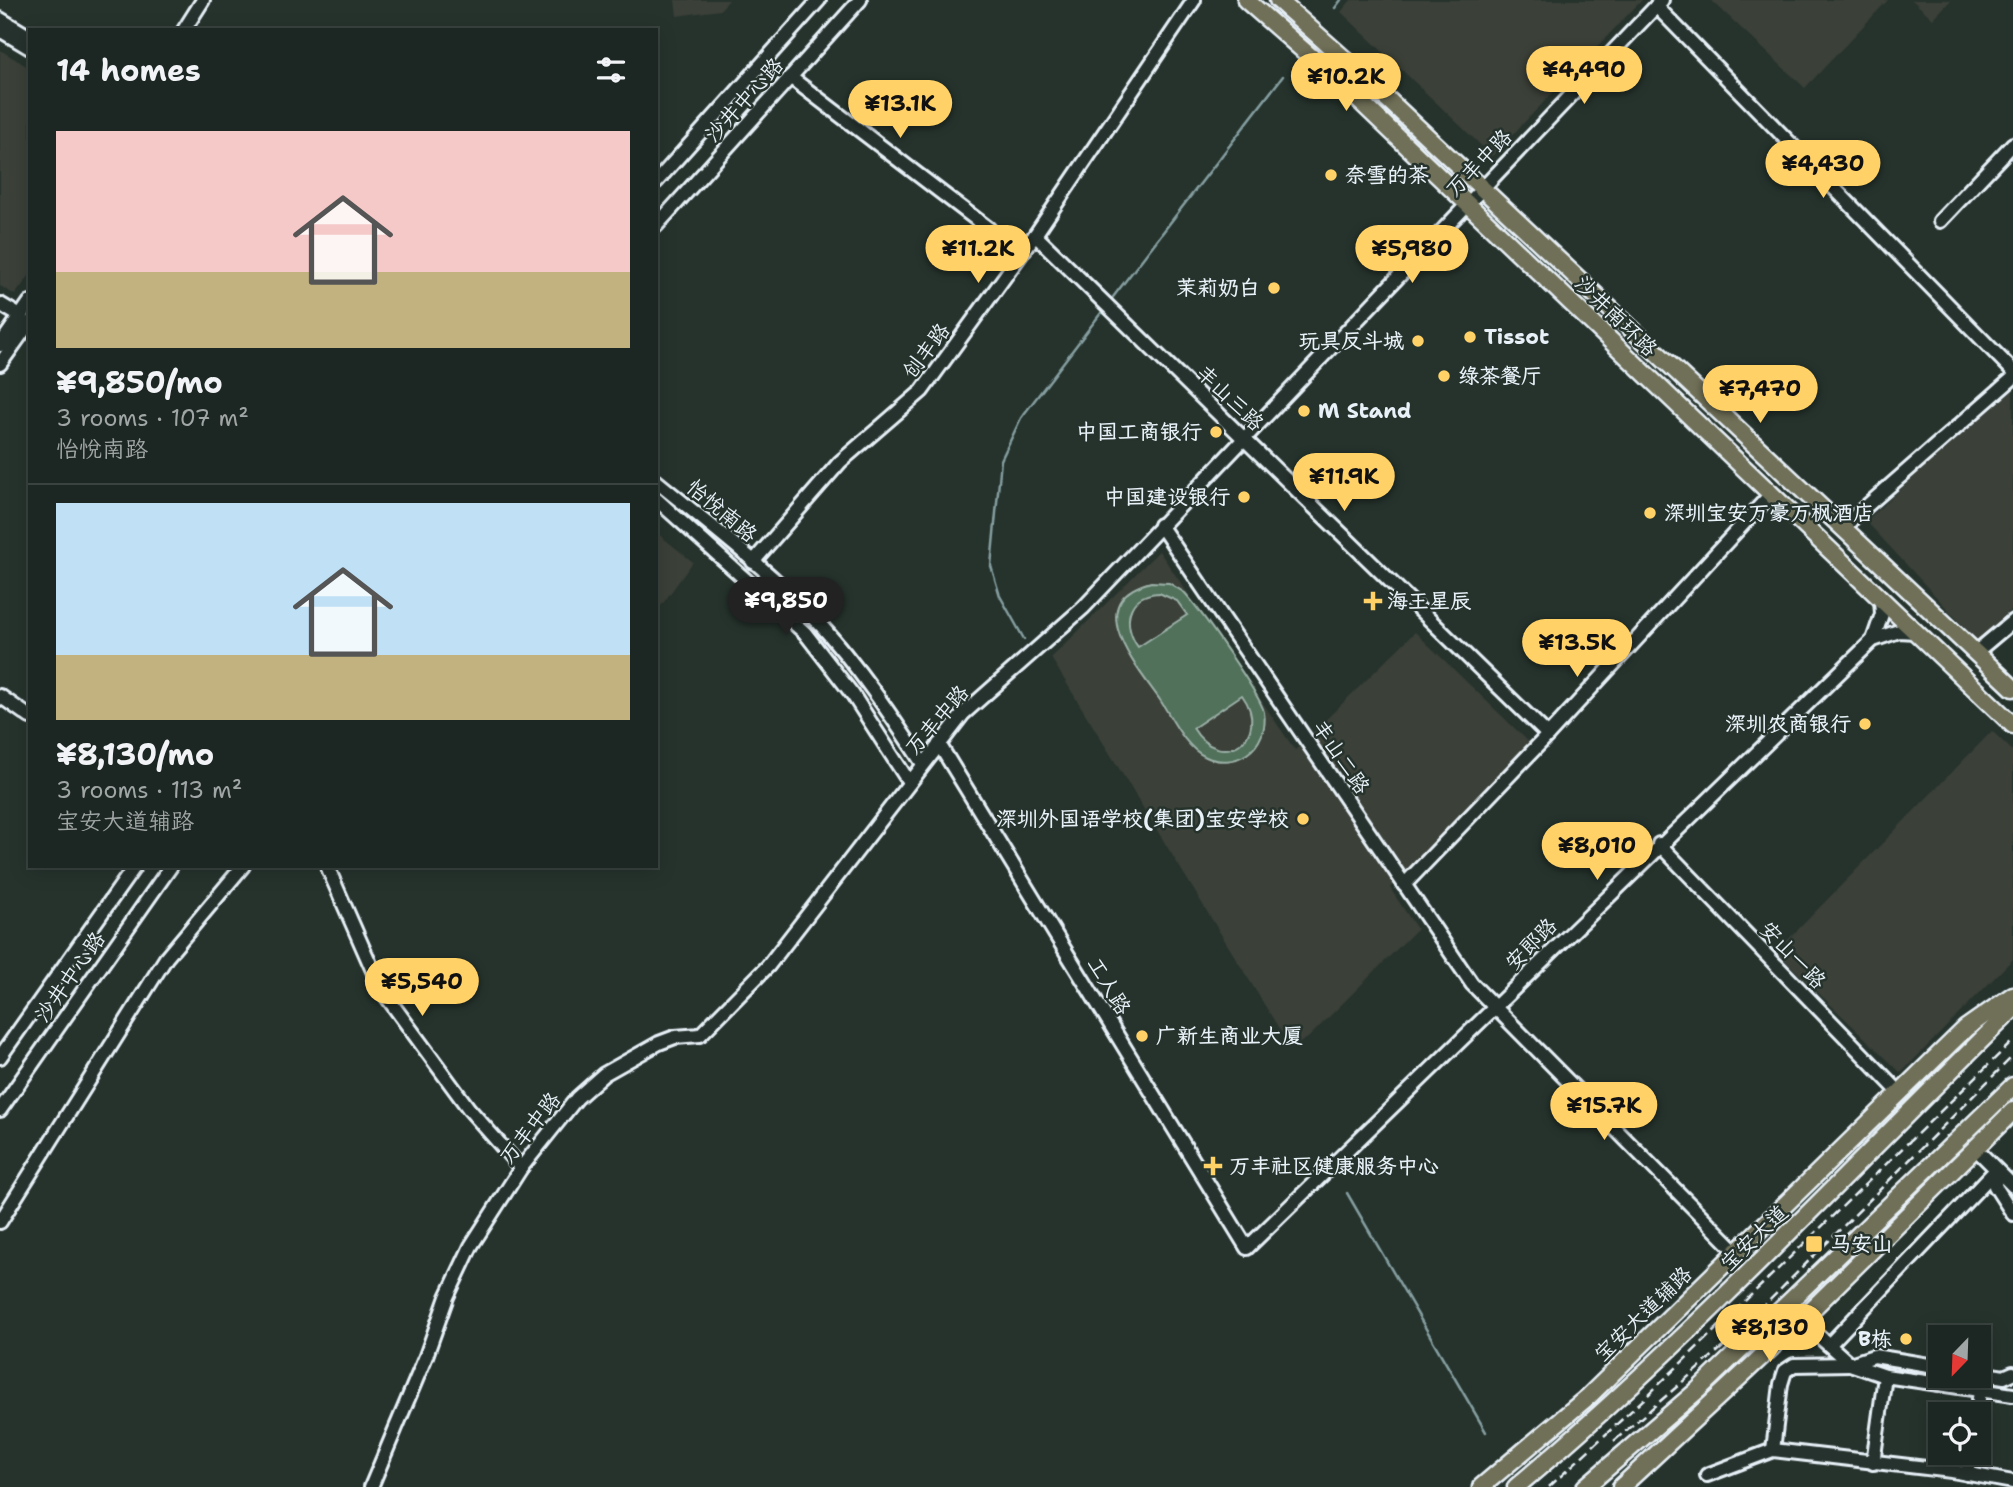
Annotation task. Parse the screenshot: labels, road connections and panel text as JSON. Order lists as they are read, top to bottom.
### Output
{
  "streets": {
    "main road": ["沙井南环路", "宝安大道", "宝安大道辅路"],
    "street": [
      "沙井中心路",
      "万丰中路",
      "创丰路",
      "丰山三路",
      "怡悦南路",
      "丰山二路",
      "安郎路",
      "安山一路",
      "工人路"
    ]
  },
  "crossings": [
    ["万丰中路", "沙井南环路"],
    ["万丰中路", "丰山三路"],
    ["万丰中路", "怡悦南路"],
    ["万丰中路", "丰山二路"],
    ["万丰中路", "工人路"],
    ["沙井南环路", "安郎路"],
    ["创丰路", "丰山三路"],
    ["创丰路", "怡悦南路"],
    ["丰山二路", "安郎路"],
    ["丰山二路", "宝安大道辅路"],
    ["安郎路", "安山一路"],
    ["安郎路", "工人路"],
    ["安山一路", "宝安大道辅路"]
  ],
  "places": {
    "other": [
      "奈雪的茶",
      "茉莉奶白",
      "Tissot",
      "玩具反斗城",
      "绿茶餐厅",
      "M Stand",
      "中国工商银行",
      "中国建设银行",
      "深圳宝安万豪万枫酒店",
      "深圳农商银行",
      "深圳外国语学校(集团)宝安学校",
      "广新生商业大厦",
      "B栋"
    ],
    "health": ["海王星辰", "万丰社区健康服务中心"],
    "transit": ["马安山"]
  },
  "north": "bottom left",
  "page": {
    "heading": "14 homes",
    "price": [
      "¥4,490",
      "¥10.2K",
      "¥13.1K",
      "¥4,430",
      "¥11.2K",
      "¥5,980",
      "¥7,470",
      "¥11.9K",
      "¥9,850",
      "¥13.5K",
      "¥8,010",
      "¥5,540",
      "¥15.7K",
      "¥8,130"
    ],
    "list": [
      {
        "name": "¥9,850/mo",
        "note": "3 rooms · 107 m² · 怡悦南路"
      },
      {
        "name": "¥8,130/mo",
        "note": "3 rooms · 113 m² · 宝安大道辅路"
      }
    ]
  }
}
